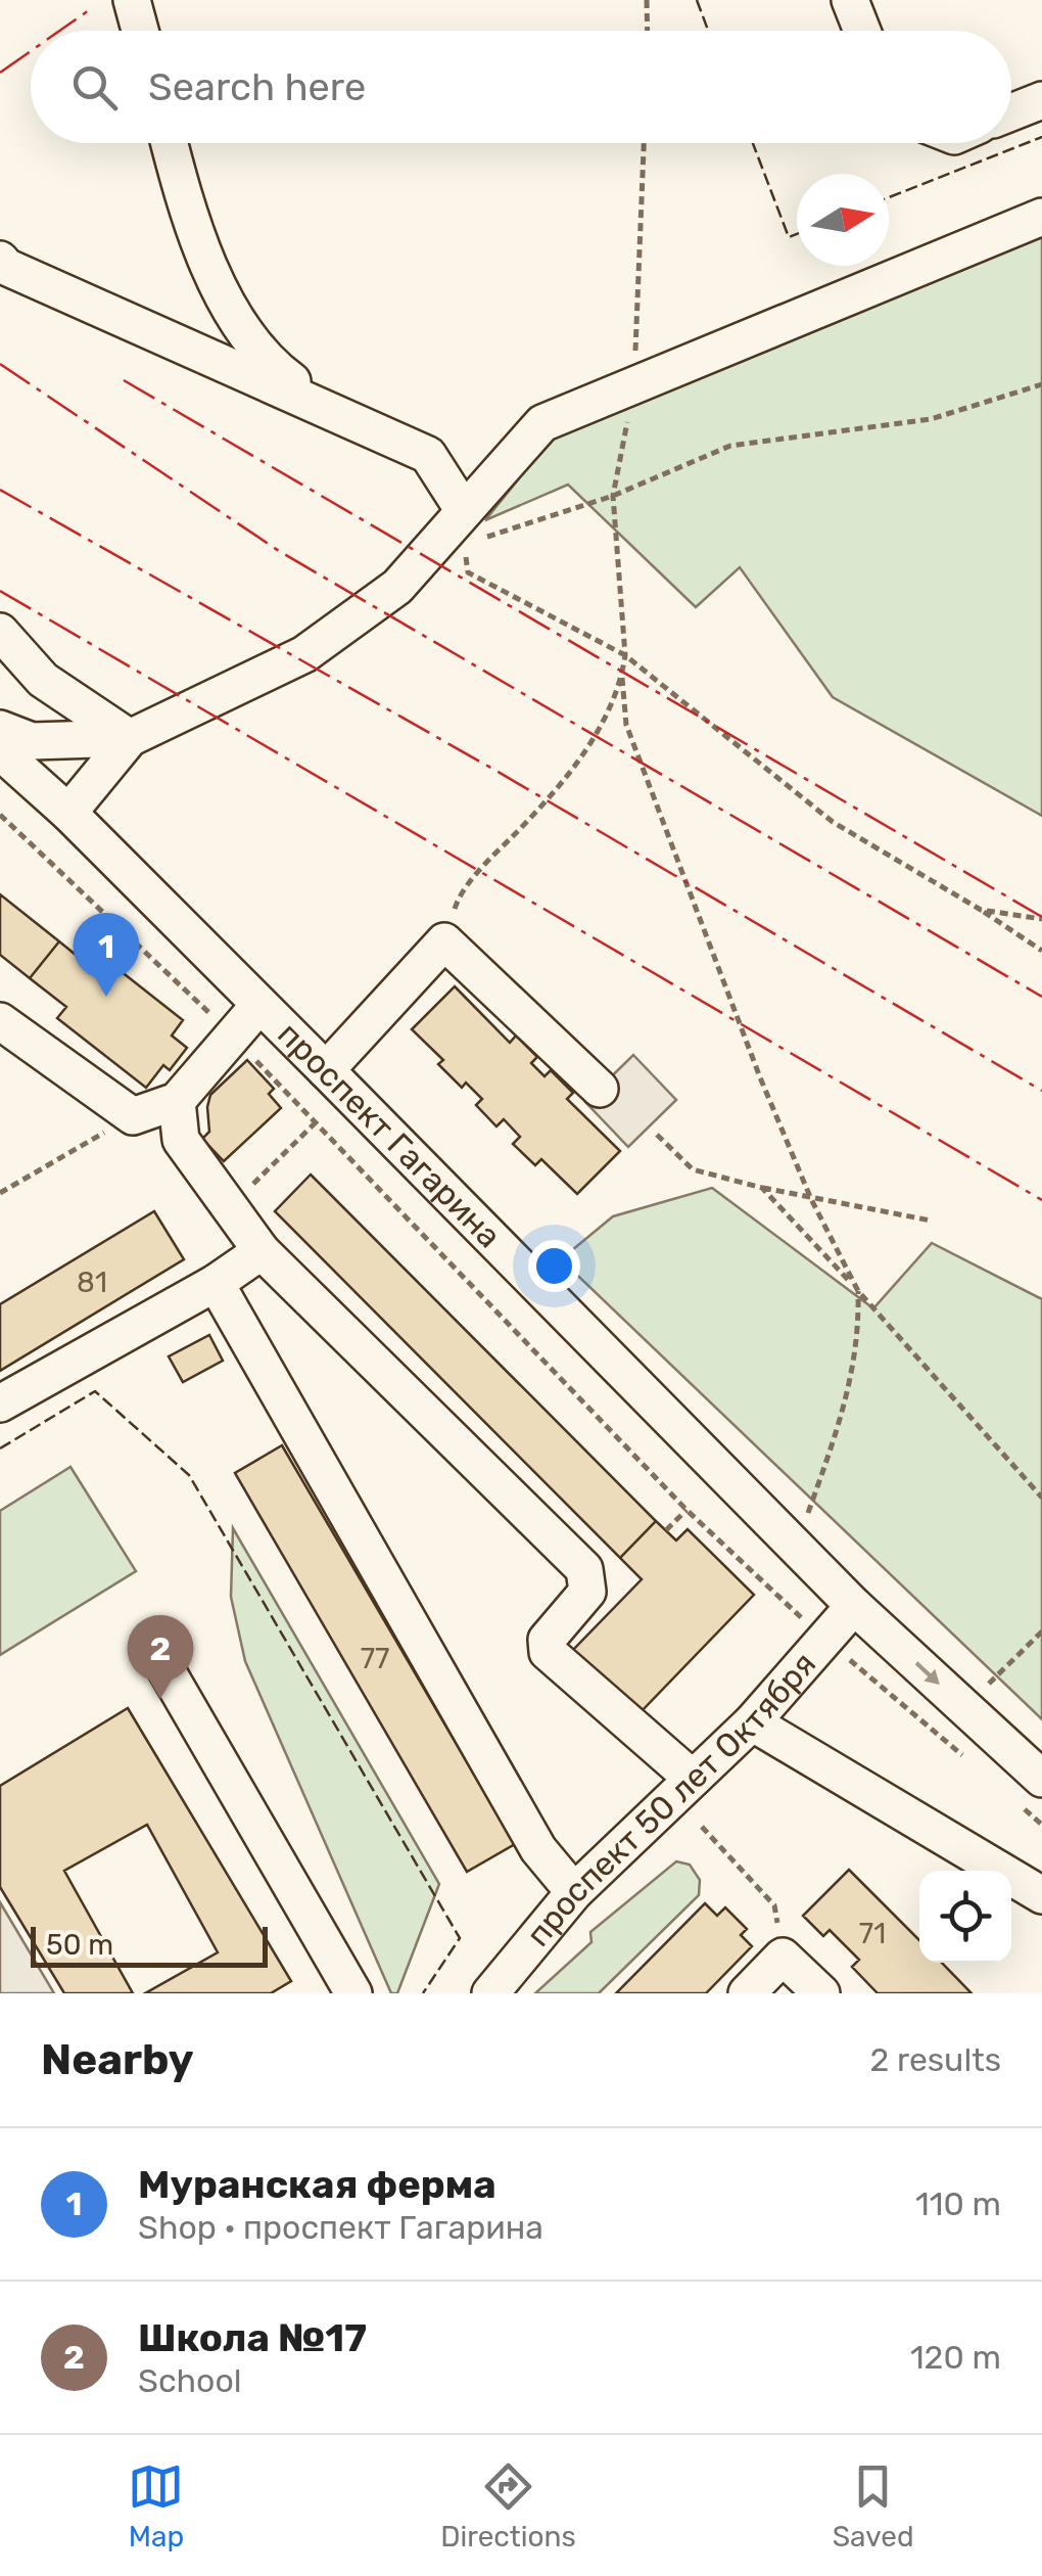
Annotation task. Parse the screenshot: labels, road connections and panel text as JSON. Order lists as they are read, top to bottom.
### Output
{
  "streets": {
    "street": ["проспект Гагарина", "проспект 50 лет Октября"]
  },
  "crossings": [
    ["проспект Гагарина", "проспект 50 лет Октября"]
  ],
  "house_numbers": ["81", "77", "71"],
  "scale_bar": "50 m",
  "north": "right",
  "page": {
    "search": "Search here",
    "pins": ["1", "2"],
    "scale": "50 m",
    "heading": ["Nearby", "2 results"],
    "list": [
      {
        "mark": "1",
        "name": "Муранская ферма",
        "note": "Shop · проспект Гагарина",
        "value": "110 m"
      },
      {
        "mark": "2",
        "name": "Школа №17",
        "note": "School",
        "value": "120 m"
      }
    ],
    "nav": ["Map", "Directions", "Saved"]
  }
}
